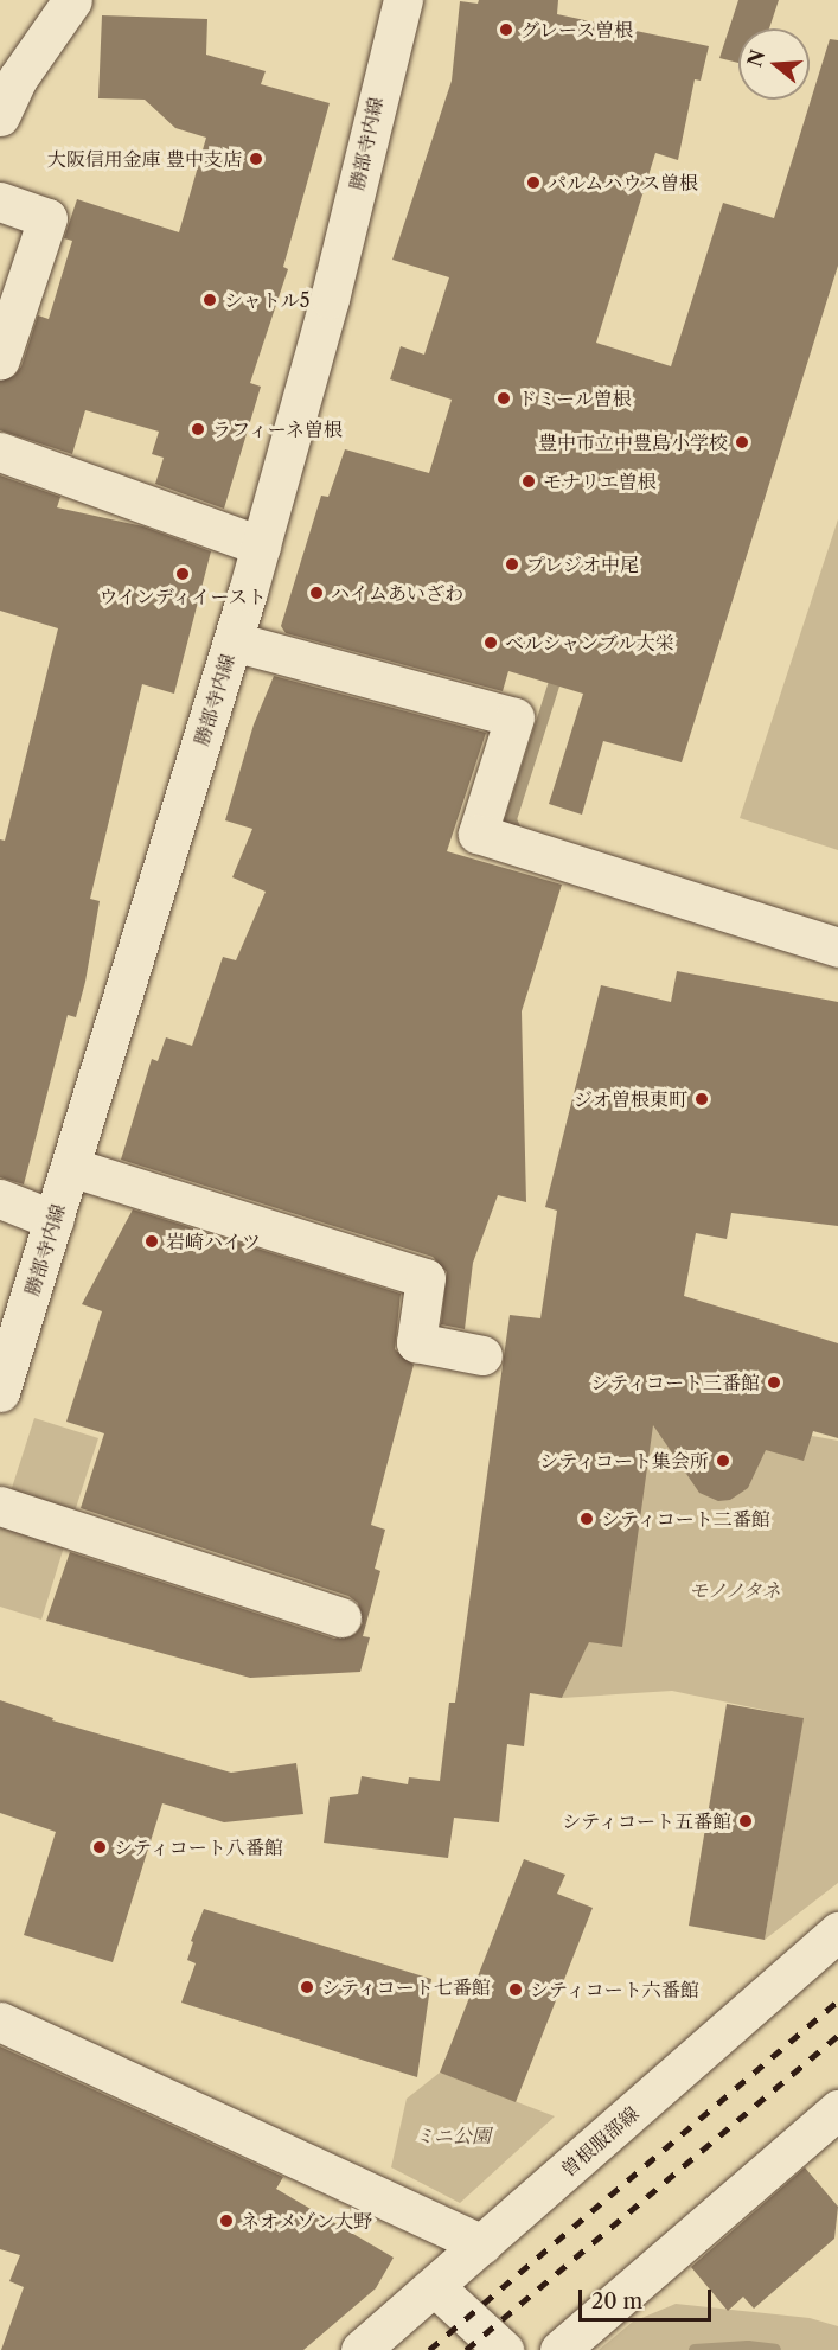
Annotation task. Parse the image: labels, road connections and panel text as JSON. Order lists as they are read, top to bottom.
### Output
{
  "streets": {
    "street": ["勝部寺内線", "曽根服部線"]
  },
  "parks": ["モノノタネ", "ミニ公園"],
  "places": [
    "グレース曽根",
    "大阪信用金庫 豊中支店",
    "パルムハウス曽根",
    "シャトル5",
    "ドミール曽根",
    "ラフィーネ曽根",
    "豊中市立中豊島小学校",
    "モナリエ曽根",
    "プレジオ中尾",
    "ウインディイースト",
    "ハイムあいざわ",
    "ベルシャンブル大栄",
    "ジオ曽根東町",
    "岩崎ハイツ",
    "シティコート三番館",
    "シティコート集会所",
    "シティコート二番館",
    "シティコート五番館",
    "シティコート八番館",
    "シティコート七番館",
    "シティコート六番館",
    "ネオメゾン大野"
  ],
  "scale_bar": "20 m",
  "north": "left"
}
